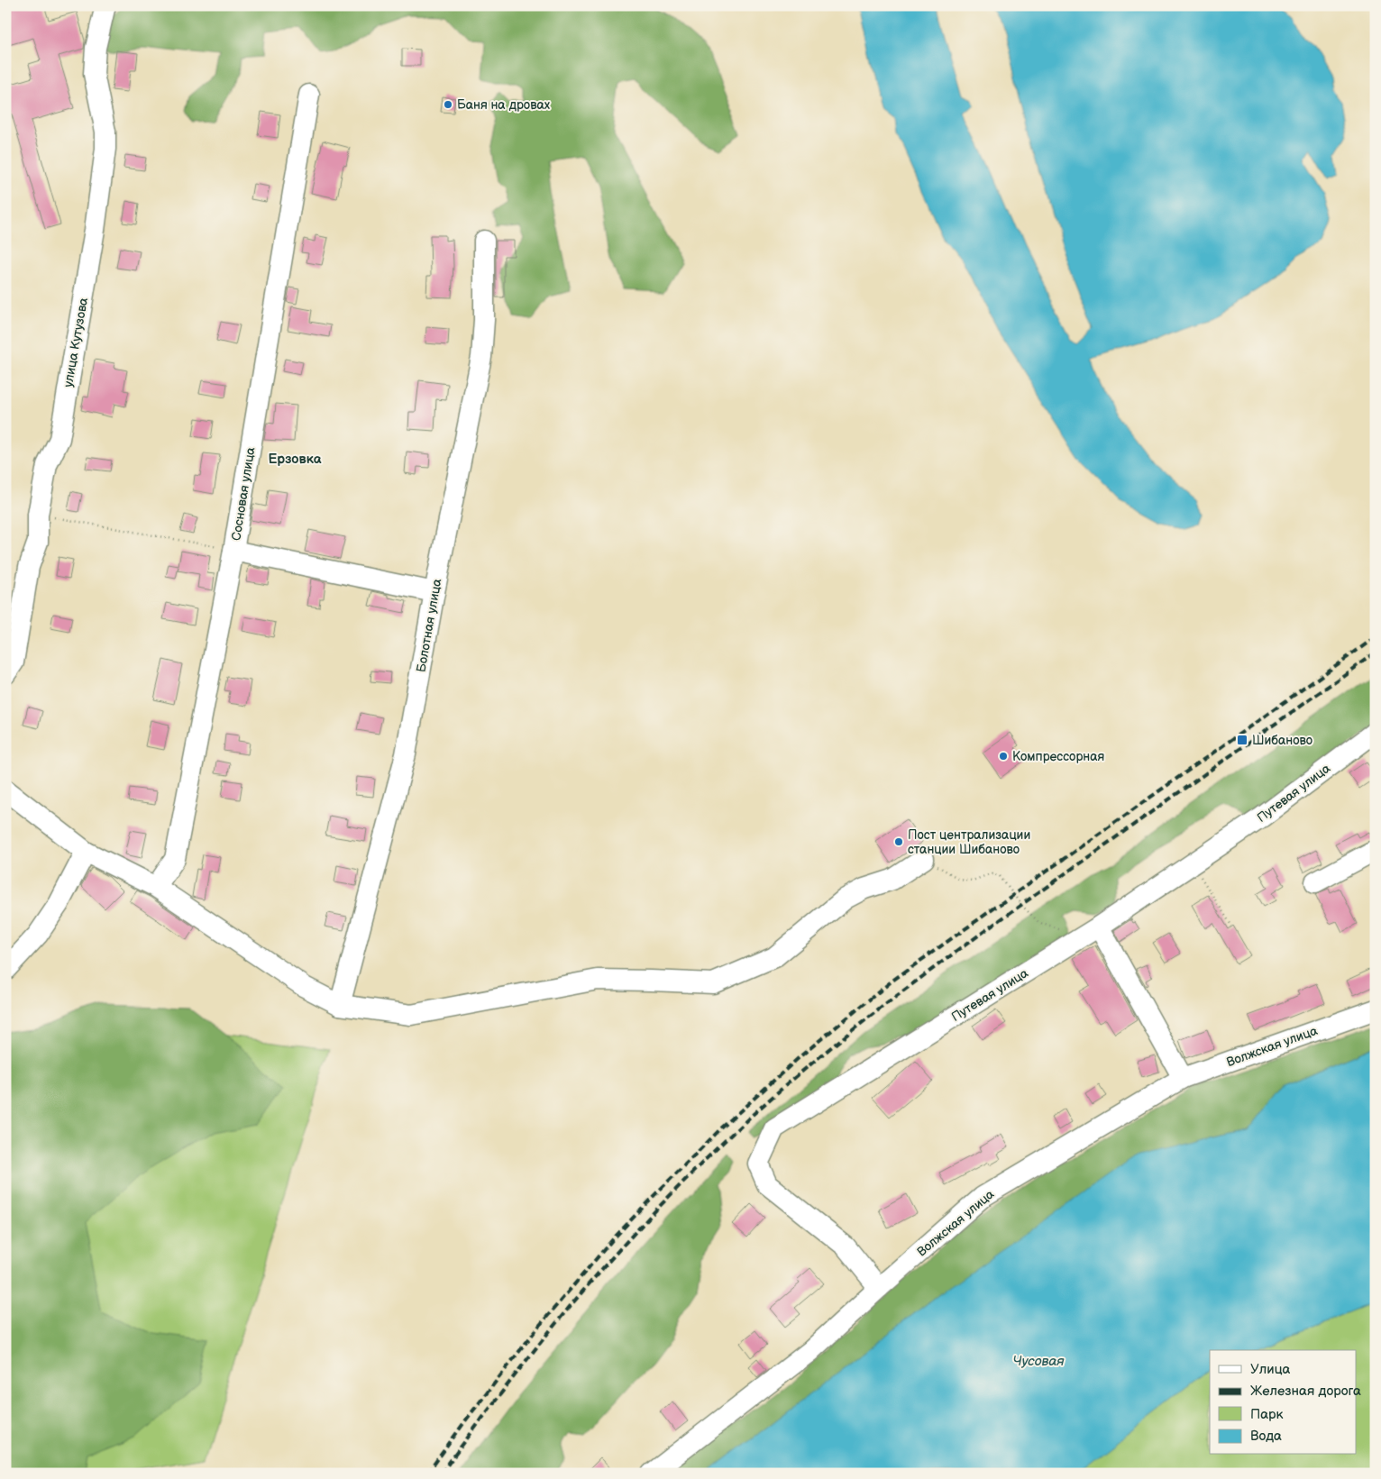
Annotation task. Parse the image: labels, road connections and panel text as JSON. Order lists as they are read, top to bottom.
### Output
{
  "streets": {
    "street": [
      "улица Кутузова",
      "Сосновая улица",
      "Болотная улица",
      "Путевая улица",
      "Волжская улица"
    ]
  },
  "crossings": [
    ["Путевая улица", "Волжская улица"]
  ],
  "districts": ["Ерзовка"],
  "water": ["Чусовая"],
  "places": {
    "other": ["Баня на дровах", "Компрессорная", "Пост централизации станции Шибаново"],
    "transit": ["Шибаново"]
  },
  "legend": [
    "Улица",
    "Железная дорога",
    "Парк",
    "Вода"
  ]
}
